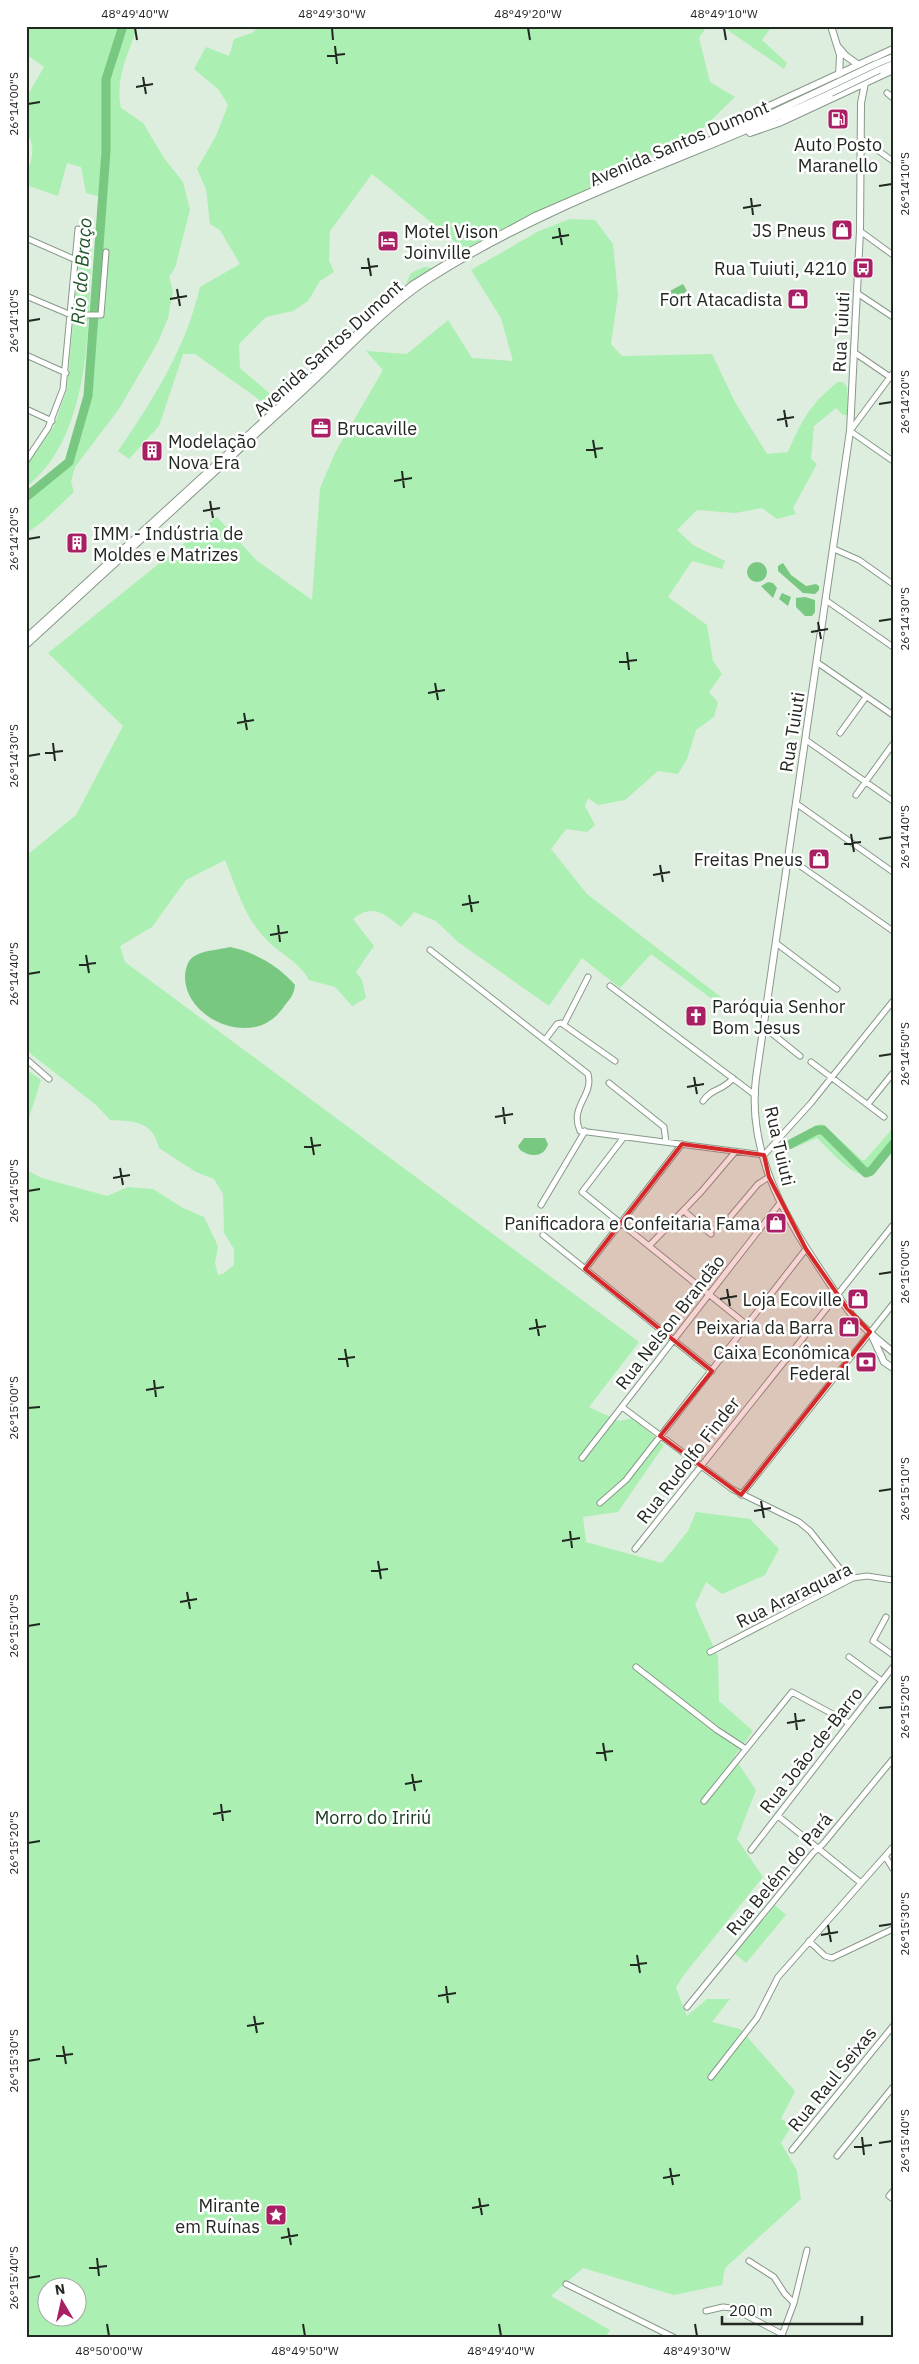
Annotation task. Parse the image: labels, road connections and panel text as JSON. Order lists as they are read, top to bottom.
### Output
{
  "streets": {
    "main road": ["Avenida Santos Dumont", "Rua Tuiuti"],
    "street": [
      "Rua Nelson Brandão",
      "Rua Rudolfo Finder",
      "Rua Araraquara",
      "Rua João-de-Barro",
      "Rua Belém do Pará",
      "Rua Raul Seixas"
    ]
  },
  "crossings": [
    ["Rua Tuiuti", "Rua Nelson Brandão"],
    ["Rua Tuiuti", "Rua Rudolfo Finder"]
  ],
  "water": ["Rio do Braço"],
  "parks": ["Morro do Iririú"],
  "places": {
    "fuel station": ["Auto Posto Maranello"],
    "shop": [
      "JS Pneus",
      "Fort Atacadista",
      "Freitas Pneus",
      "Panificadora e Confeitaria Fama",
      "Loja Ecoville",
      "Peixaria da Barra"
    ],
    "hotel": ["Motel Vison Joinville"],
    "bus stop": ["Rua Tuiuti, 4210"],
    "office": ["Brucaville"],
    "building": ["Modelação Nova Era", "IMM - Indústria de Moldes e Matrizes"],
    "church": ["Paróquia Senhor Bom Jesus"],
    "bank": ["Caixa Econômica Federal"],
    "place": ["Mirante em Ruínas"]
  },
  "scale_bar": "200 m",
  "north": "top",
  "coordinates": [
    "48°49'40\"W",
    "48°49'30\"W",
    "48°49'20\"W",
    "48°49'10\"W",
    "26°14'00\"S",
    "26°14'10\"S",
    "26°14'20\"S",
    "26°14'30\"S",
    "26°14'40\"S",
    "26°14'50\"S",
    "26°15'00\"S",
    "26°15'10\"S",
    "26°15'20\"S",
    "26°15'30\"S",
    "26°15'40\"S",
    "48°50'00\"W",
    "48°49'50\"W"
  ]
}
